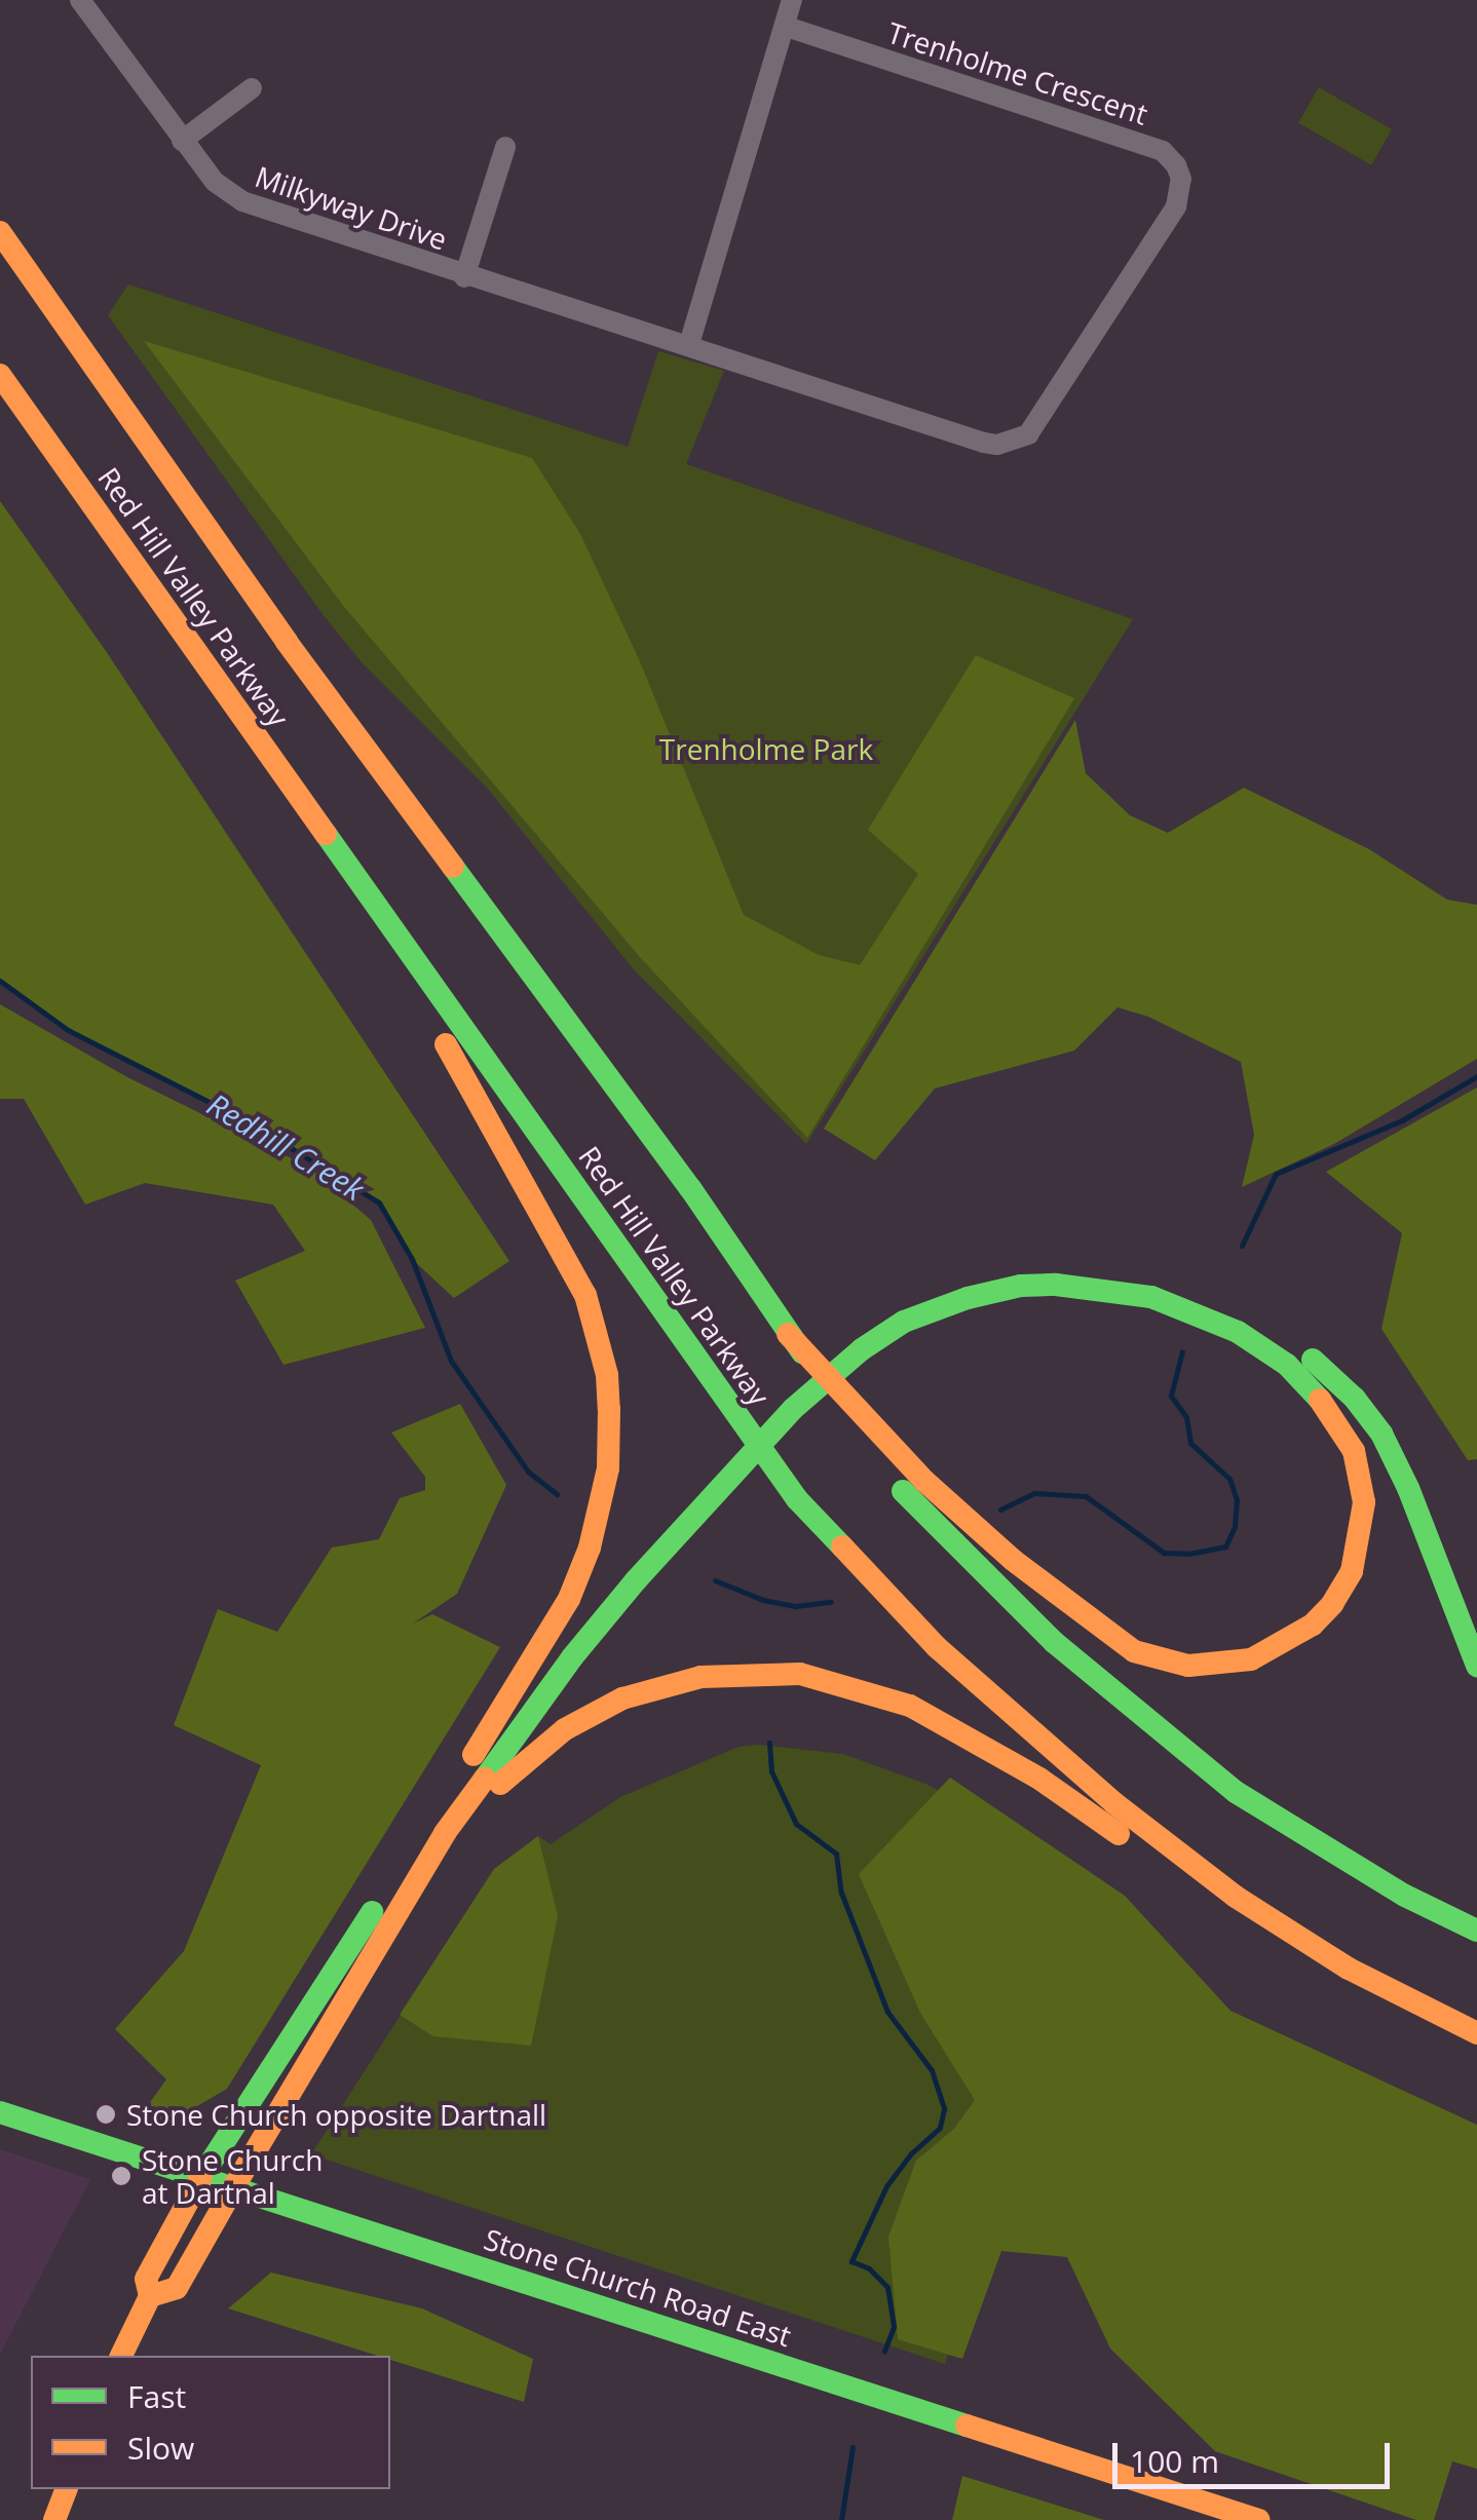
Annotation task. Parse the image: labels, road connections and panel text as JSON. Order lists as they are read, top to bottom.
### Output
{
  "streets": {
    "main road": ["Red Hill Valley Parkway", "Stone Church Road East"],
    "street": ["Trenholme Crescent", "Milkyway Drive"]
  },
  "crossings": [
    ["Trenholme Crescent", "Milkyway Drive"]
  ],
  "water": ["Redhill Creek"],
  "parks": ["Trenholme Park"],
  "places": ["Stone Church opposite Dartnall", "Stone Church at Dartnal"],
  "legend": ["Fast", "Slow"],
  "scale_bar": "100 m"
}
